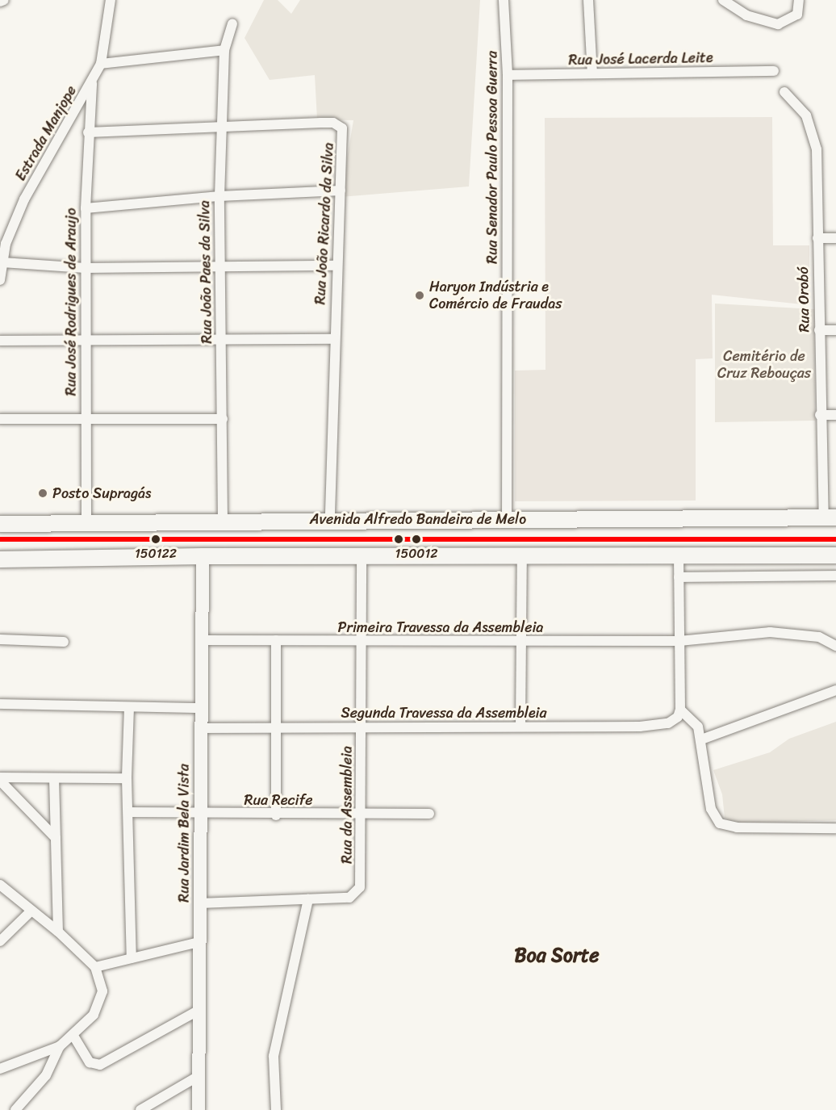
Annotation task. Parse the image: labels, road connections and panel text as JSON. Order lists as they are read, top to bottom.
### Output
{
  "streets": {
    "highway": ["Avenida Alfredo Bandeira de Melo"],
    "main road": ["Rua Jardim Bela Vista"],
    "street": [
      "Rua José Lacerda Leite",
      "Estrada Manjope",
      "Rua Senador Paulo Pessoa Guerra",
      "Rua João Ricardo da Silva",
      "Rua João Paes da Silva",
      "Rua Orobó",
      "Rua José Rodrigues de Araujo",
      "Primeira Travessa da Assembleia",
      "Segunda Travessa da Assembleia",
      "Rua Recife",
      "Rua da Assembleia"
    ]
  },
  "crossings": [
    ["Rua José Lacerda Leite", "Rua Senador Paulo Pessoa Guerra"],
    ["Estrada Manjope", "Rua José Rodrigues de Araujo"],
    ["Rua Senador Paulo Pessoa Guerra", "Avenida Alfredo Bandeira de Melo"],
    ["Rua João Ricardo da Silva", "Rua João Paes da Silva"],
    ["Rua João Ricardo da Silva", "Rua José Rodrigues de Araujo"],
    ["Rua João Ricardo da Silva", "Avenida Alfredo Bandeira de Melo"],
    ["Rua João Paes da Silva", "Avenida Alfredo Bandeira de Melo"],
    ["Rua Orobó", "Avenida Alfredo Bandeira de Melo"],
    ["Rua José Rodrigues de Araujo", "Avenida Alfredo Bandeira de Melo"],
    ["Primeira Travessa da Assembleia", "Rua da Assembleia"],
    ["Primeira Travessa da Assembleia", "Rua Jardim Bela Vista"],
    ["Segunda Travessa da Assembleia", "Rua da Assembleia"],
    ["Segunda Travessa da Assembleia", "Rua Jardim Bela Vista"],
    ["Rua Recife", "Rua da Assembleia"],
    ["Rua Recife", "Rua Jardim Bela Vista"],
    ["Rua da Assembleia", "Rua Jardim Bela Vista"]
  ],
  "districts": ["Boa Sorte"],
  "parks": ["Cemitério de Cruz Rebouças"],
  "places": [
    "Haryon Indústria e Comércio de Fraudas",
    "Posto Supragás",
    "150122",
    "150012"
  ]
}
